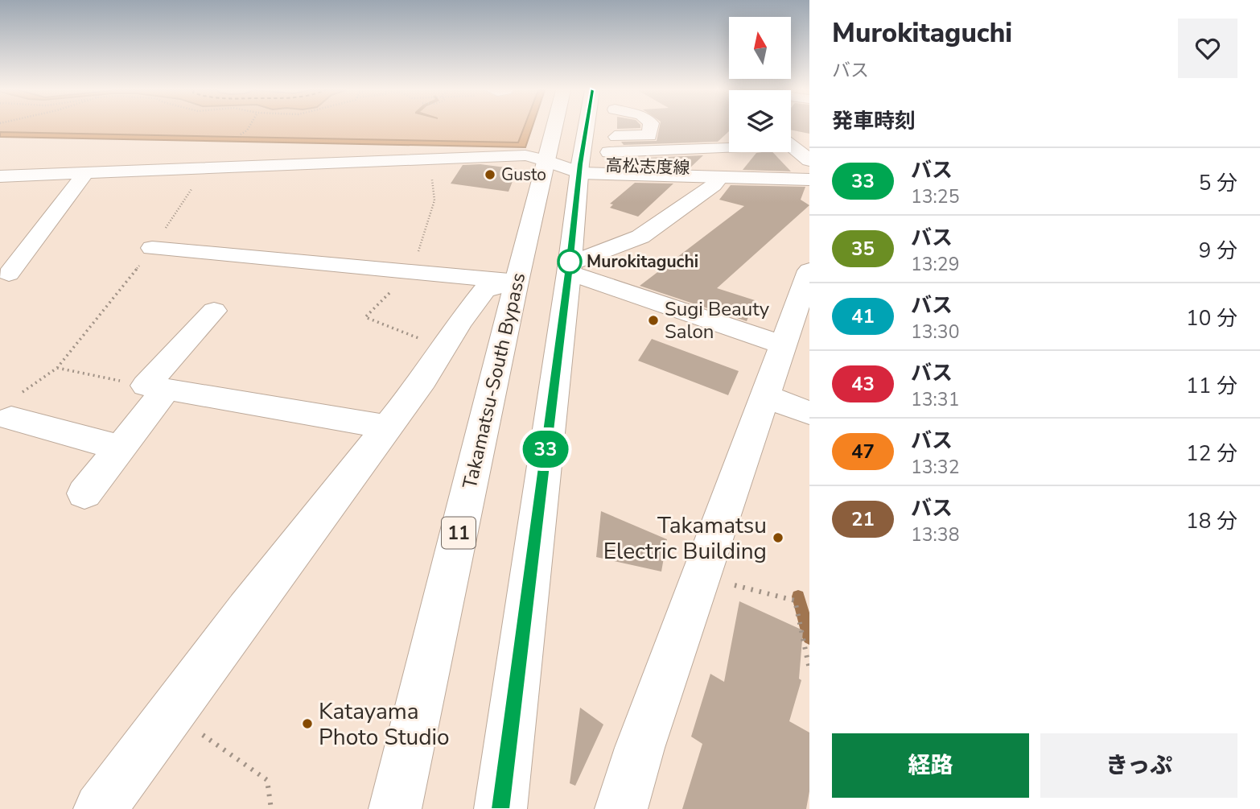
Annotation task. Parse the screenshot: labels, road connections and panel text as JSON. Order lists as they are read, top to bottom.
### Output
{
  "streets": {
    "main road": ["高松志度線", "Takamatsu-South Bypass", "11"]
  },
  "crossings": [
    ["高松志度線", "Takamatsu-South Bypass"],
    ["高松志度線", "11"],
    ["Takamatsu-South Bypass", "11"]
  ],
  "places": [
    "Gusto",
    "Murokitaguchi",
    "Sugi Beauty Salon",
    "Takamatsu Electric Building",
    "Katayama Photo Studio"
  ],
  "lines": ["bus line 33"],
  "north": "top",
  "page": {
    "on_map": "33",
    "heading": [
      ["Murokitaguchi", "バス"],
      "発車時刻"
    ],
    "list": [
      {
        "mark": "33",
        "name": "バス",
        "note": "13:25",
        "value": "5 分"
      },
      {
        "mark": "35",
        "name": "バス",
        "note": "13:29",
        "value": "9 分"
      },
      {
        "mark": "41",
        "name": "バス",
        "note": "13:30",
        "value": "10 分"
      },
      {
        "mark": "43",
        "name": "バス",
        "note": "13:31",
        "value": "11 分"
      },
      {
        "mark": "47",
        "name": "バス",
        "note": "13:32",
        "value": "12 分"
      },
      {
        "mark": "21",
        "name": "バス",
        "note": "13:38",
        "value": "18 分"
      }
    ],
    "buttons": ["経路", "きっぷ"]
  }
}
